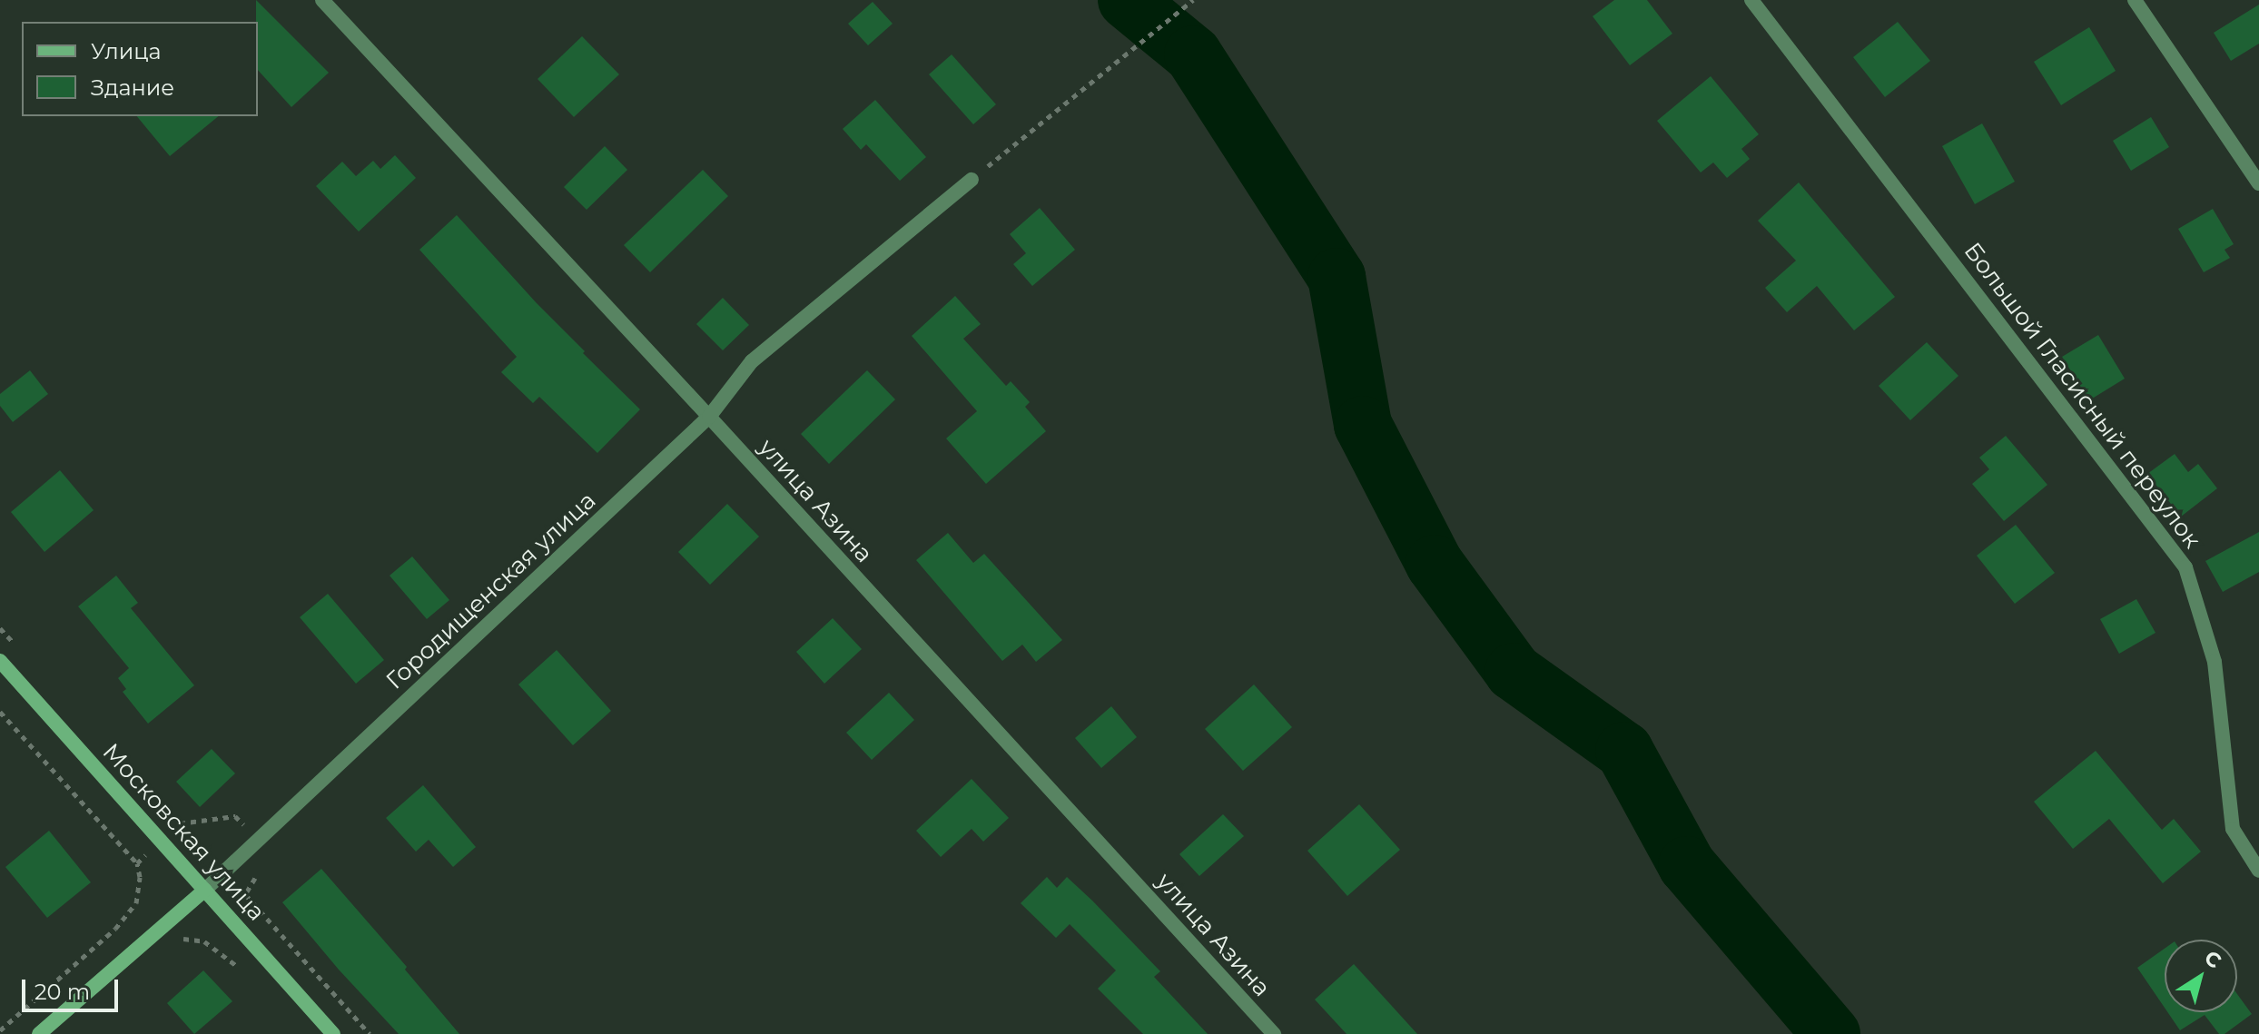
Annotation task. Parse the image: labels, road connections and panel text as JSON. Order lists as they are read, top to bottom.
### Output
{
  "streets": {
    "main road": ["Городищенская улица", "Московская улица"],
    "street": ["Большой Гласисный переулок", "улица Азина"]
  },
  "crossings": [
    ["улица Азина", "Городищенская улица"],
    ["Городищенская улица", "Московская улица"]
  ],
  "legend": ["Улица", "Здание"],
  "scale_bar": "20 m",
  "north": "top right"
}
